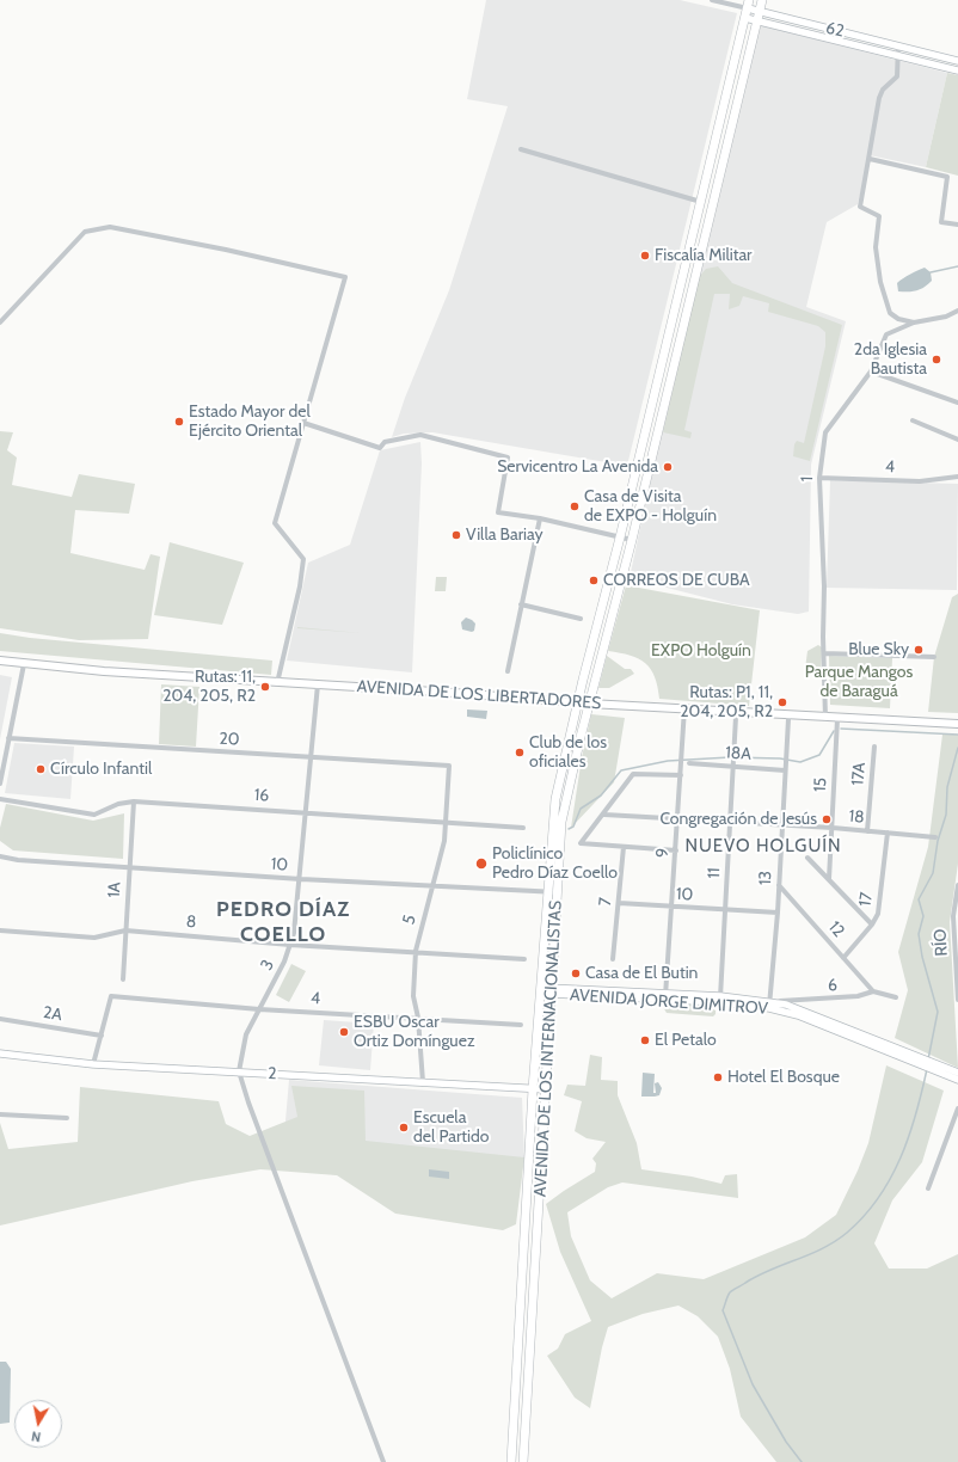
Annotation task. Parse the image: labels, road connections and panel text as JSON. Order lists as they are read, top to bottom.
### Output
{
  "streets": {
    "highway": ["AVENIDA DE LOS INTERNACIONALISTAS"],
    "main road": ["AVENIDA DE LOS LIBERTADORES"],
    "street": [
      "62",
      "4",
      "1",
      "20",
      "18A",
      "17A",
      "15",
      "16",
      "18",
      "9",
      "10",
      "11",
      "13",
      "1A",
      "17",
      "7",
      "5",
      "8",
      "12",
      "RÍO",
      "3",
      "6",
      "AVENIDA JORGE DIMITROV",
      "2A",
      "2"
    ]
  },
  "crossings": [
    ["62", "AVENIDA DE LOS INTERNACIONALISTAS"],
    ["4", "1"],
    ["4", "5"],
    ["4", "3"],
    ["4", "2A"],
    ["1", "AVENIDA DE LOS LIBERTADORES"],
    ["AVENIDA DE LOS LIBERTADORES", "15"],
    ["AVENIDA DE LOS LIBERTADORES", "9"],
    ["AVENIDA DE LOS LIBERTADORES", "3"],
    ["AVENIDA DE LOS LIBERTADORES", "AVENIDA DE LOS INTERNACIONALISTAS"],
    ["20", "5"],
    ["20", "3"],
    ["18A", "11"],
    ["18A", "13"],
    ["17A", "18"],
    ["15", "18"],
    ["16", "1A"],
    ["16", "5"],
    ["16", "3"],
    ["18", "9"],
    ["18", "11"],
    ["18", "13"],
    ["18", "17"],
    ["9", "10"],
    ["9", "AVENIDA JORGE DIMITROV"],
    ["10", "11"],
    ["10", "13"],
    ["10", "1A"],
    ["10", "7"],
    ["10", "5"],
    ["10", "3"],
    ["10", "AVENIDA DE LOS INTERNACIONALISTAS"],
    ["11", "AVENIDA JORGE DIMITROV"],
    ["13", "12"],
    ["13", "6"],
    ["13", "AVENIDA JORGE DIMITROV"],
    ["1A", "8"],
    ["17", "12"],
    ["5", "8"],
    ["5", "2"],
    ["8", "3"],
    ["12", "6"],
    ["3", "2"],
    ["6", "AVENIDA JORGE DIMITROV"],
    ["AVENIDA JORGE DIMITROV", "AVENIDA DE LOS INTERNACIONALISTAS"],
    ["AVENIDA DE LOS INTERNACIONALISTAS", "2"]
  ],
  "districts": ["NUEVO HOLGUÍN", "PEDRO DÍAZ COELLO"],
  "parks": ["EXPO Holguín", "Parque Mangos de Baraguá"],
  "places": [
    "Fiscalía Militar",
    "2da Iglesia Bautista",
    "Estado Mayor del Ejército Oriental",
    "Servicentro La Avenida",
    "Casa de Visita de EXPO - Holguín",
    "Villa Bariay",
    "CORREOS DE CUBA",
    "Blue Sky",
    "Rutas: 11, 204, 205, R2",
    "Rutas: P1, 11, 204, 205, R2",
    "Club de los oficiales",
    "Círculo Infantil",
    "Congregación de Jesús",
    "Policlínico Pedro Díaz Coello",
    "Casa de El Butin",
    "ESBU Oscar Ortiz Domínguez",
    "El Petalo",
    "Hotel El Bosque",
    "Escuela del Partido"
  ],
  "north": "bottom"
}
